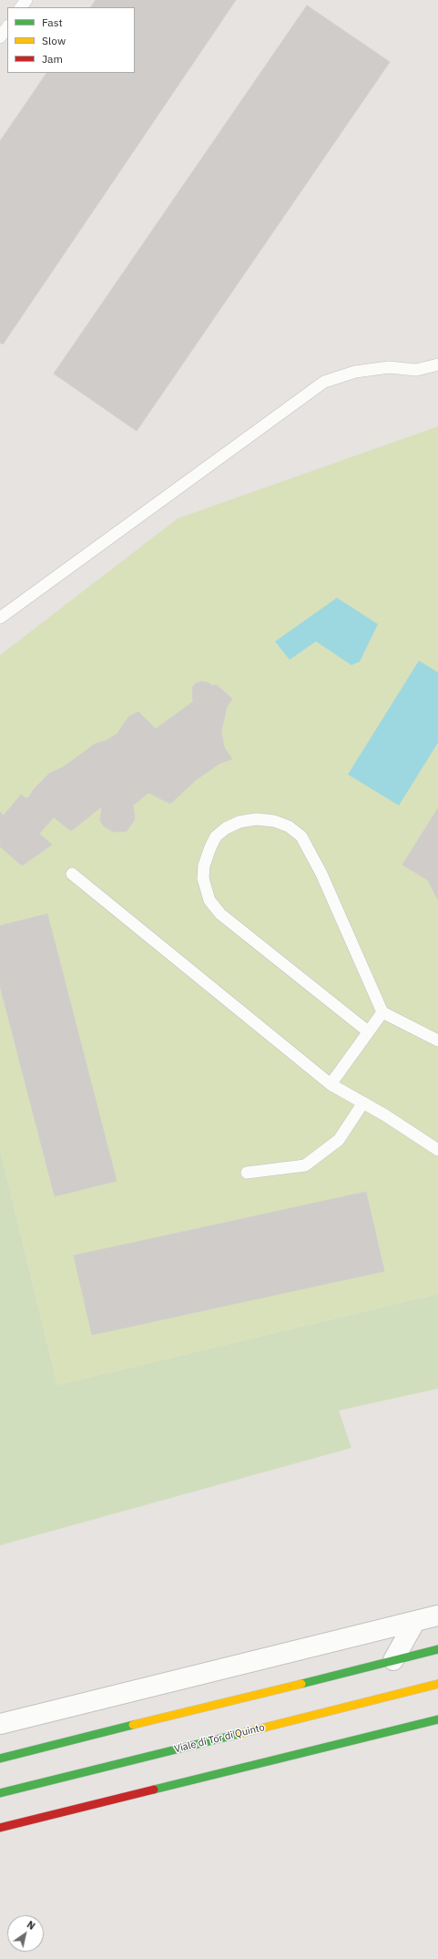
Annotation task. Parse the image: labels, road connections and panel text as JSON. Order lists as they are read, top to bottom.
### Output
{
  "streets": {
    "main road": ["Viale di Tor di Quinto"]
  },
  "legend": ["Fast", "Slow", "Jam"],
  "north": "top right"
}
